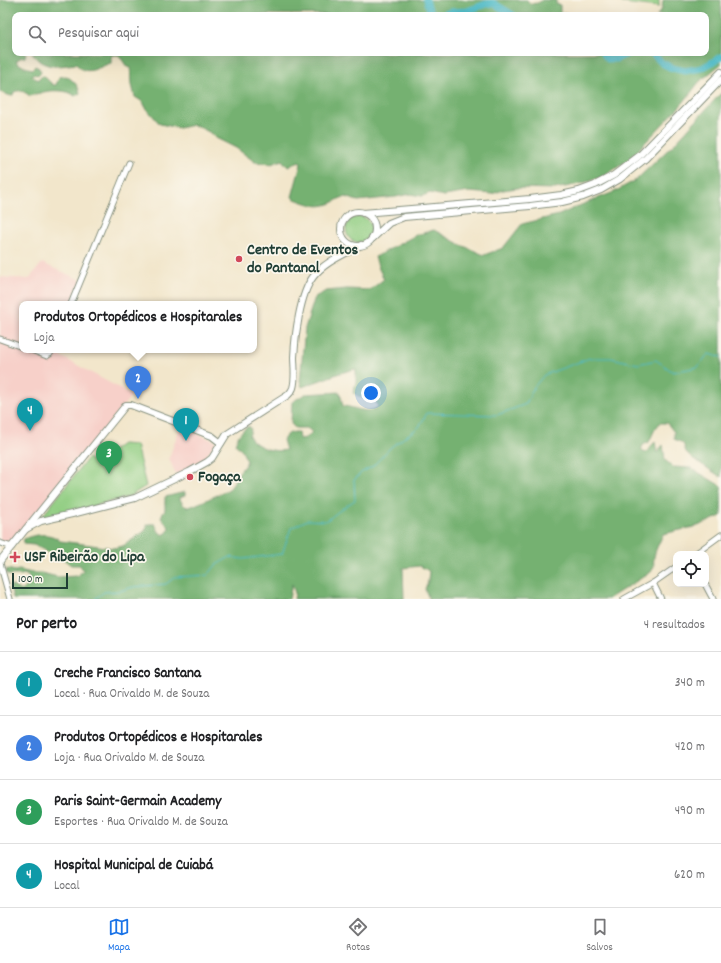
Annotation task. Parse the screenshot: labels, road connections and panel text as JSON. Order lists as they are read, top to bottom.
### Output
{
  "places": {
    "other": ["Centro de Eventos do Pantanal", "Fogaça"],
    "health": ["USF Ribeirão do Lipa"]
  },
  "scale_bar": "100 m",
  "page": {
    "search": "Pesquisar aqui",
    "popup": ["Produtos Ortopédicos e Hospitarales", "Loja"],
    "pins": [
      "2",
      "4",
      "1",
      "3"
    ],
    "scale": "100 m",
    "heading": ["Por perto", "4 resultados"],
    "list": [
      {
        "mark": "1",
        "name": "Creche Francisco Santana",
        "note": "Local · Rua Orivaldo M. de Souza",
        "value": "340 m"
      },
      {
        "mark": "2",
        "name": "Produtos Ortopédicos e Hospitarales",
        "note": "Loja · Rua Orivaldo M. de Souza",
        "value": "420 m"
      },
      {
        "mark": "3",
        "name": "Paris Saint-Germain Academy",
        "note": "Esportes · Rua Orivaldo M. de Souza",
        "value": "490 m"
      },
      {
        "mark": "4",
        "name": "Hospital Municipal de Cuiabá",
        "note": "Local",
        "value": "620 m"
      }
    ],
    "nav": ["Mapa", "Rotas", "Salvos"]
  }
}
